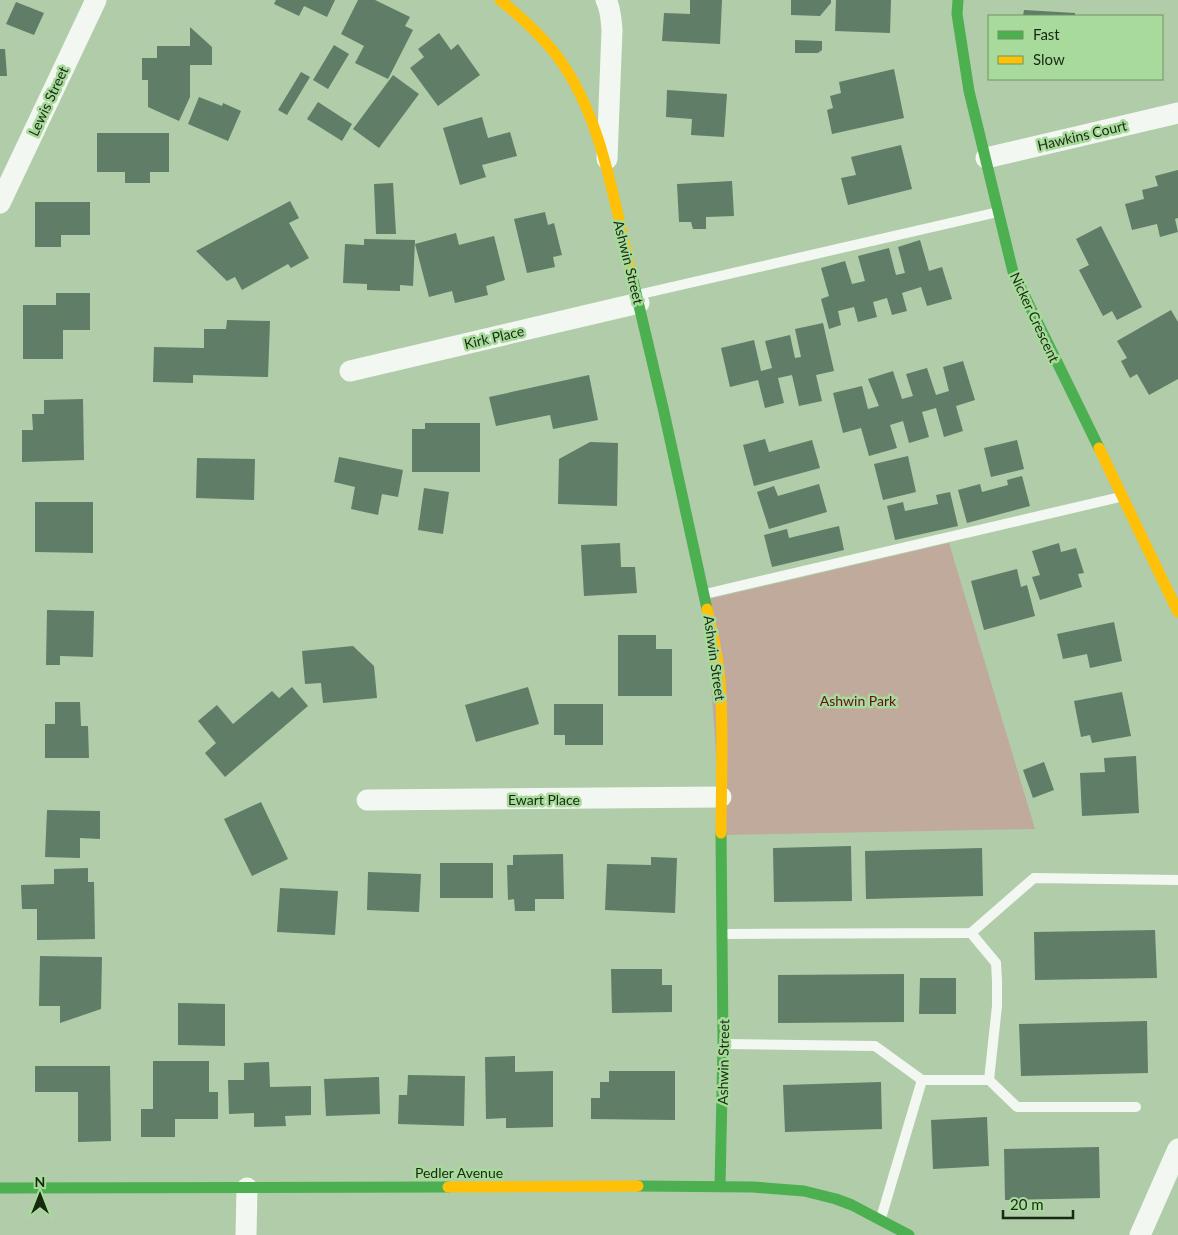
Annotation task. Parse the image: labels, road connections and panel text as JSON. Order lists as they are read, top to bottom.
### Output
{
  "streets": {
    "street": [
      "Lewis Street",
      "Hawkins Court",
      "Ashwin Street",
      "Nicker Crescent",
      "Kirk Place",
      "Ewart Place",
      "Pedler Avenue"
    ]
  },
  "crossings": [
    ["Hawkins Court", "Nicker Crescent"],
    ["Ashwin Street", "Kirk Place"],
    ["Ashwin Street", "Ewart Place"],
    ["Ashwin Street", "Pedler Avenue"]
  ],
  "parks": ["Ashwin Park"],
  "legend": ["Fast", "Slow"],
  "scale_bar": "20 m",
  "north": "top"
}
